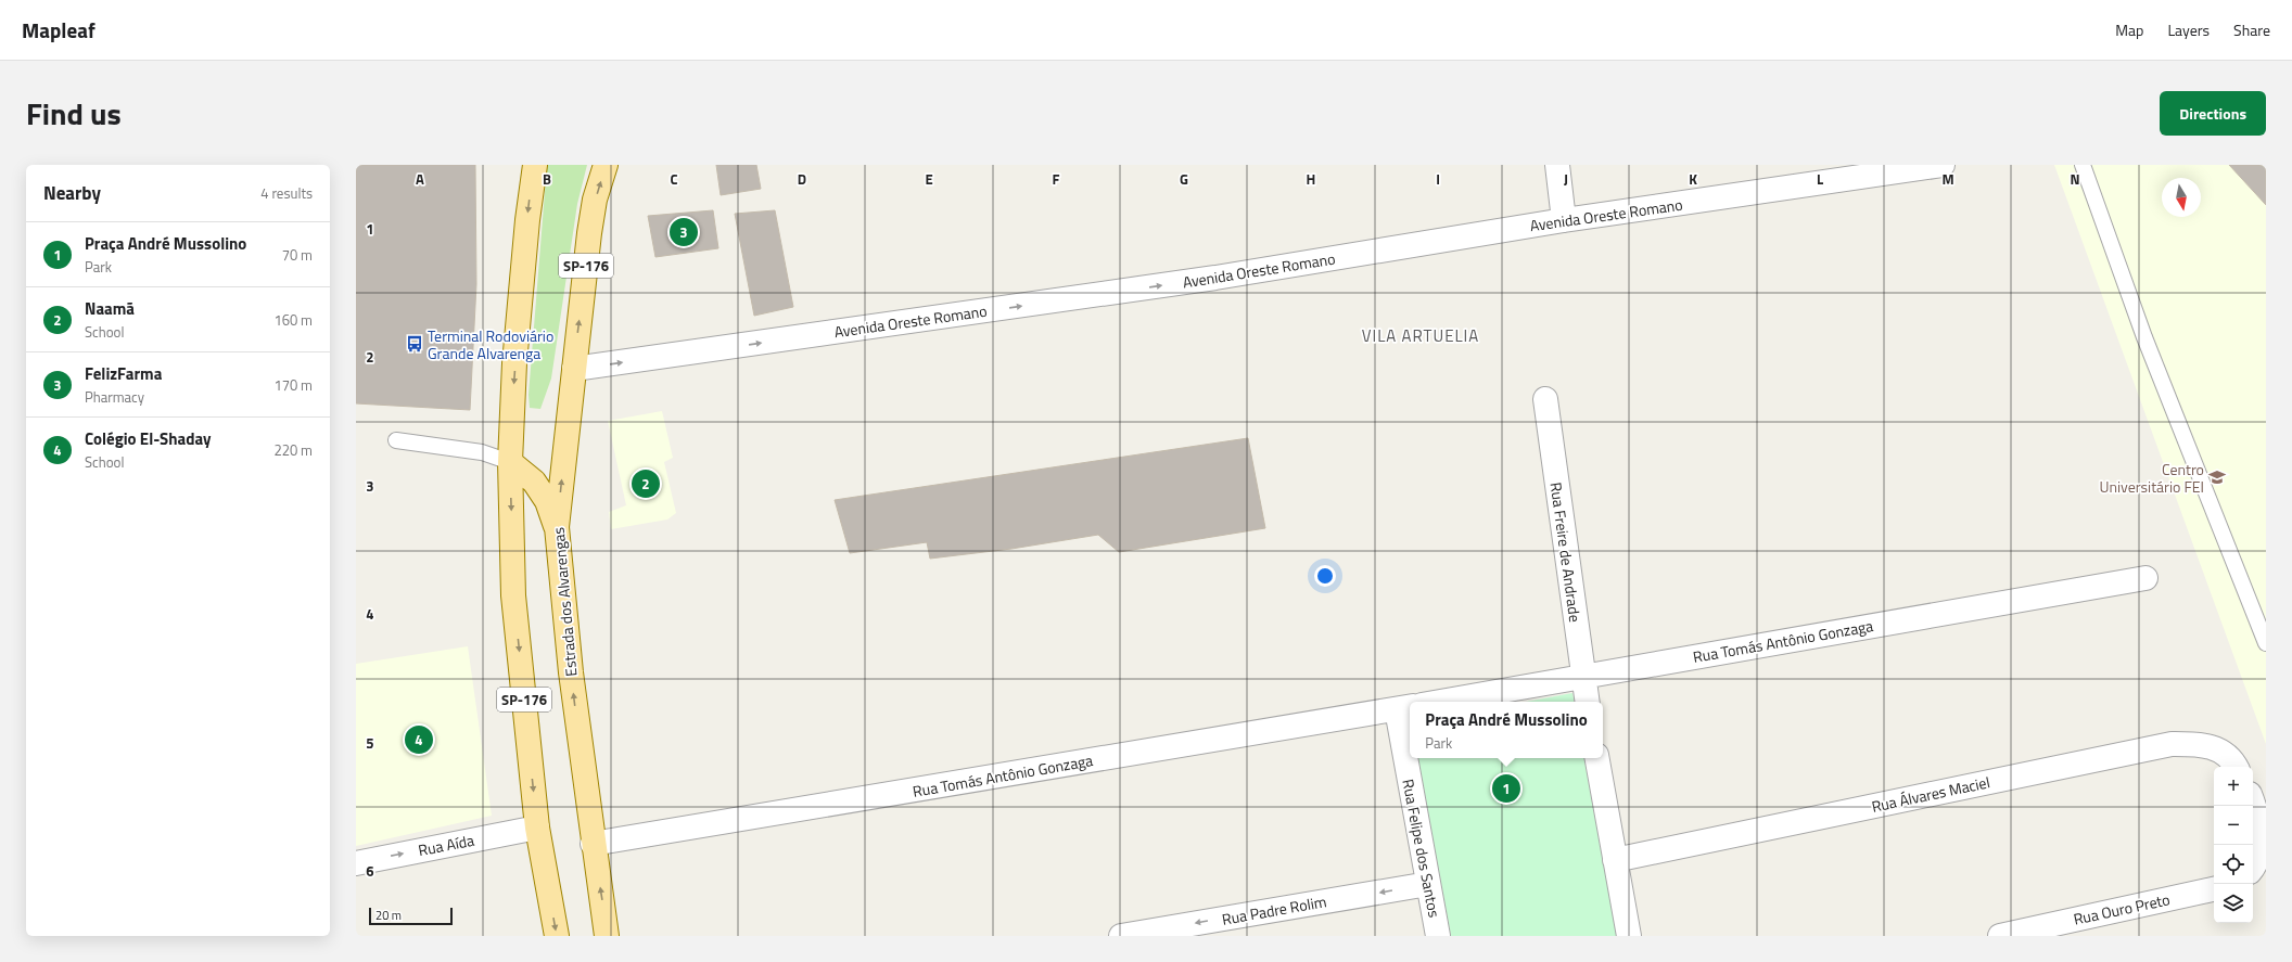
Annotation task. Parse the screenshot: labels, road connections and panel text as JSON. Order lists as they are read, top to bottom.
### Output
{
  "streets": {
    "main road": ["SP-176", "Estrada dos Alvarengas"],
    "street": [
      "Avenida Oreste Romano",
      "Rua Freire de Andrade",
      "Rua Tomás Antônio Gonzaga",
      "Rua Álvares Maciel",
      "Rua Aída",
      "Rua Felipe dos Santos",
      "Rua Ouro Preto",
      "Rua Padre Rolim"
    ]
  },
  "crossings": [
    ["Avenida Oreste Romano", "Estrada dos Alvarengas"],
    ["SP-176", "Rua Aída"],
    ["Rua Freire de Andrade", "Rua Tomás Antônio Gonzaga"],
    ["Estrada dos Alvarengas", "Rua Tomás Antônio Gonzaga"],
    ["Rua Tomás Antônio Gonzaga", "Rua Felipe dos Santos"],
    ["Rua Felipe dos Santos", "Rua Padre Rolim"]
  ],
  "one_way": ["Avenida Oreste Romano", "Rua Aída", "Rua Padre Rolim"],
  "districts": ["VILA ARTUELIA"],
  "places": {
    "bus stop": ["Terminal Rodoviário Grande Alvarenga"],
    "school or university": ["Centro Universitário FEI"]
  },
  "scale_bar": "20 m",
  "north": "bottom",
  "page": {
    "header": "Mapleaf",
    "nav": ["Map", "Layers", "Share"],
    "title": "Find us",
    "buttons": "Directions",
    "heading": ["Nearby", "4 results"],
    "pins": [
      "3",
      "2",
      "4",
      "1"
    ],
    "list": [
      {
        "mark": "1",
        "name": "Praça André Mussolino",
        "note": "Park",
        "value": "70 m"
      },
      {
        "mark": "2",
        "name": "Naamã",
        "note": "School",
        "value": "160 m"
      },
      {
        "mark": "3",
        "name": "FelizFarma",
        "note": "Pharmacy",
        "value": "170 m"
      },
      {
        "mark": "4",
        "name": "Colégio El-Shaday",
        "note": "School",
        "value": "220 m"
      }
    ],
    "popup": ["Praça André Mussolino", "Park"],
    "map_buttons": ["+", "−"],
    "scale": "20 m"
  },
  "grid": {
    "columns": [
      "A",
      "B",
      "C",
      "D",
      "E",
      "F",
      "G",
      "H",
      "I",
      "J",
      "K",
      "L",
      "M",
      "N"
    ],
    "rows": [
      "1",
      "2",
      "3",
      "4",
      "5",
      "6"
    ]
  }
}
